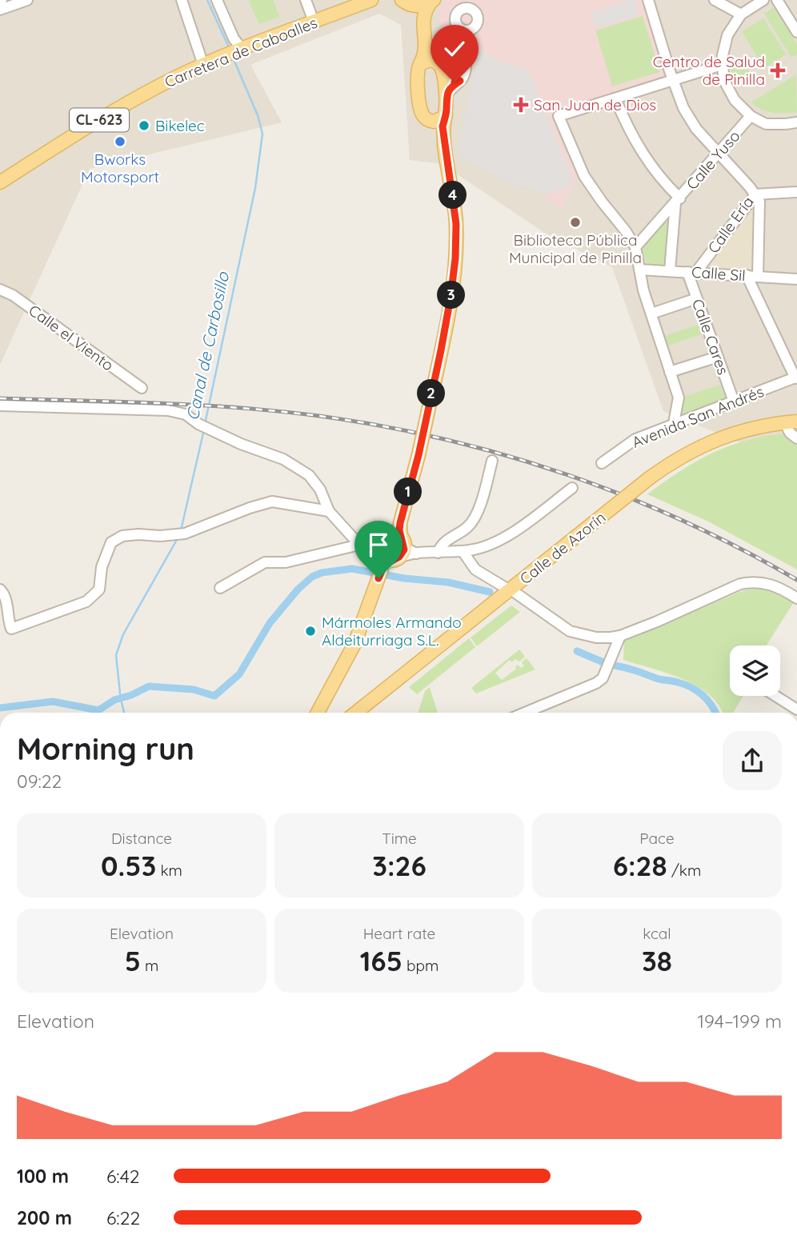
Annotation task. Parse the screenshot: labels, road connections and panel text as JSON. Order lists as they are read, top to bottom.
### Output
{
  "streets": {
    "main road": ["Carretera de Caboalles", "CL-623", "Calle de Azorín"],
    "street": [
      "Calle Yuso",
      "Calle Ería",
      "Calle Sil",
      "Calle Cares",
      "Calle el Viento",
      "Avenida San Andrés"
    ]
  },
  "crossings": [
    ["Calle Yuso", "Calle Ería"],
    ["Calle Yuso", "Calle Sil"],
    ["Calle Ería", "Calle Sil"],
    ["Calle Ería", "Calle Cares"],
    ["Calle Sil", "Calle Cares"],
    ["Calle Cares", "Avenida San Andrés"]
  ],
  "water": ["Canal de Carbosillo"],
  "places": {
    "health": ["Centro de Salud de Pinilla", "San Juan de Dios"],
    "other": [
      "Bikelec",
      "Bworks Motorsport",
      "Biblioteca Pública Municipal de Pinilla",
      "Mármoles Armando Aldeiturriaga S.L."
    ]
  },
  "page": {
    "pins": [
      "4",
      "3",
      "2",
      "1"
    ],
    "heading": ["Morning run", "09:22"],
    "stats": [
      ["Distance", "0.53 km"],
      ["Time", "3:26"],
      ["Pace", "6:28 /km"],
      ["Elevation", "5 m"],
      ["Heart rate", "165 bpm"],
      ["kcal", "38"]
    ],
    "chart": ["Elevation", "194–199 m"],
    "list": [
      {
        "name": "100 m",
        "note": "6:42"
      },
      {
        "name": "200 m",
        "note": "6:22"
      }
    ]
  }
}
